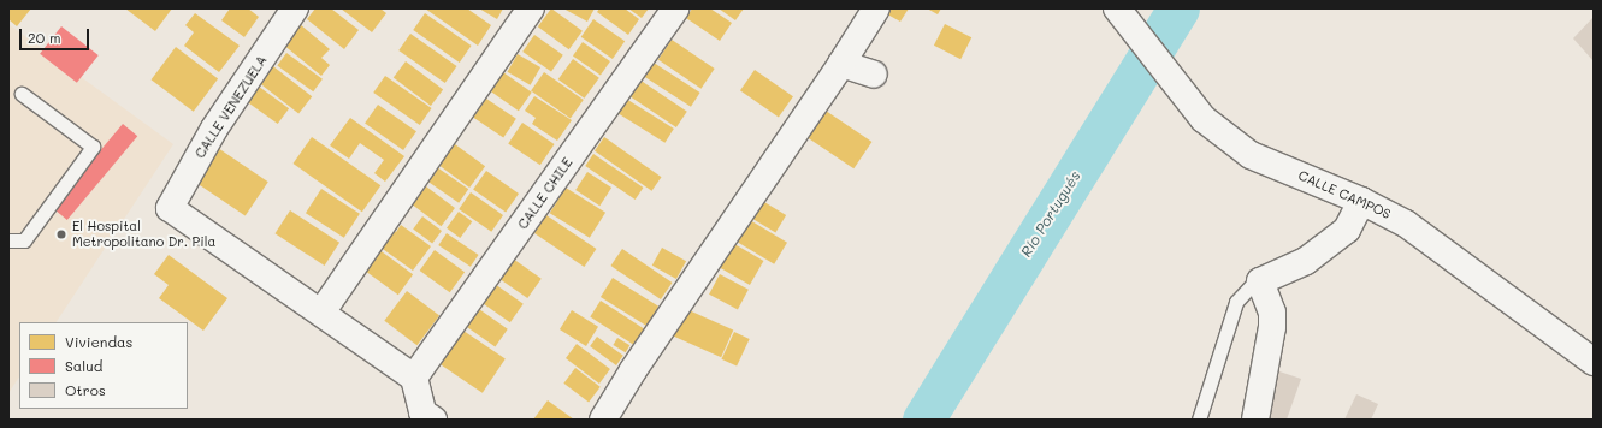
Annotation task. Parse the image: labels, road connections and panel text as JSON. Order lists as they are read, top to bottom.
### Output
{
  "streets": {
    "street": ["CALLE VENEZUELA", "CALLE CHILE", "CALLE CAMPOS"]
  },
  "water": ["Río Portugués"],
  "places": ["El Hospital Metropolitano Dr. Pila"],
  "legend": ["Viviendas", "Salud", "Otros"],
  "scale_bar": "20 m"
}
